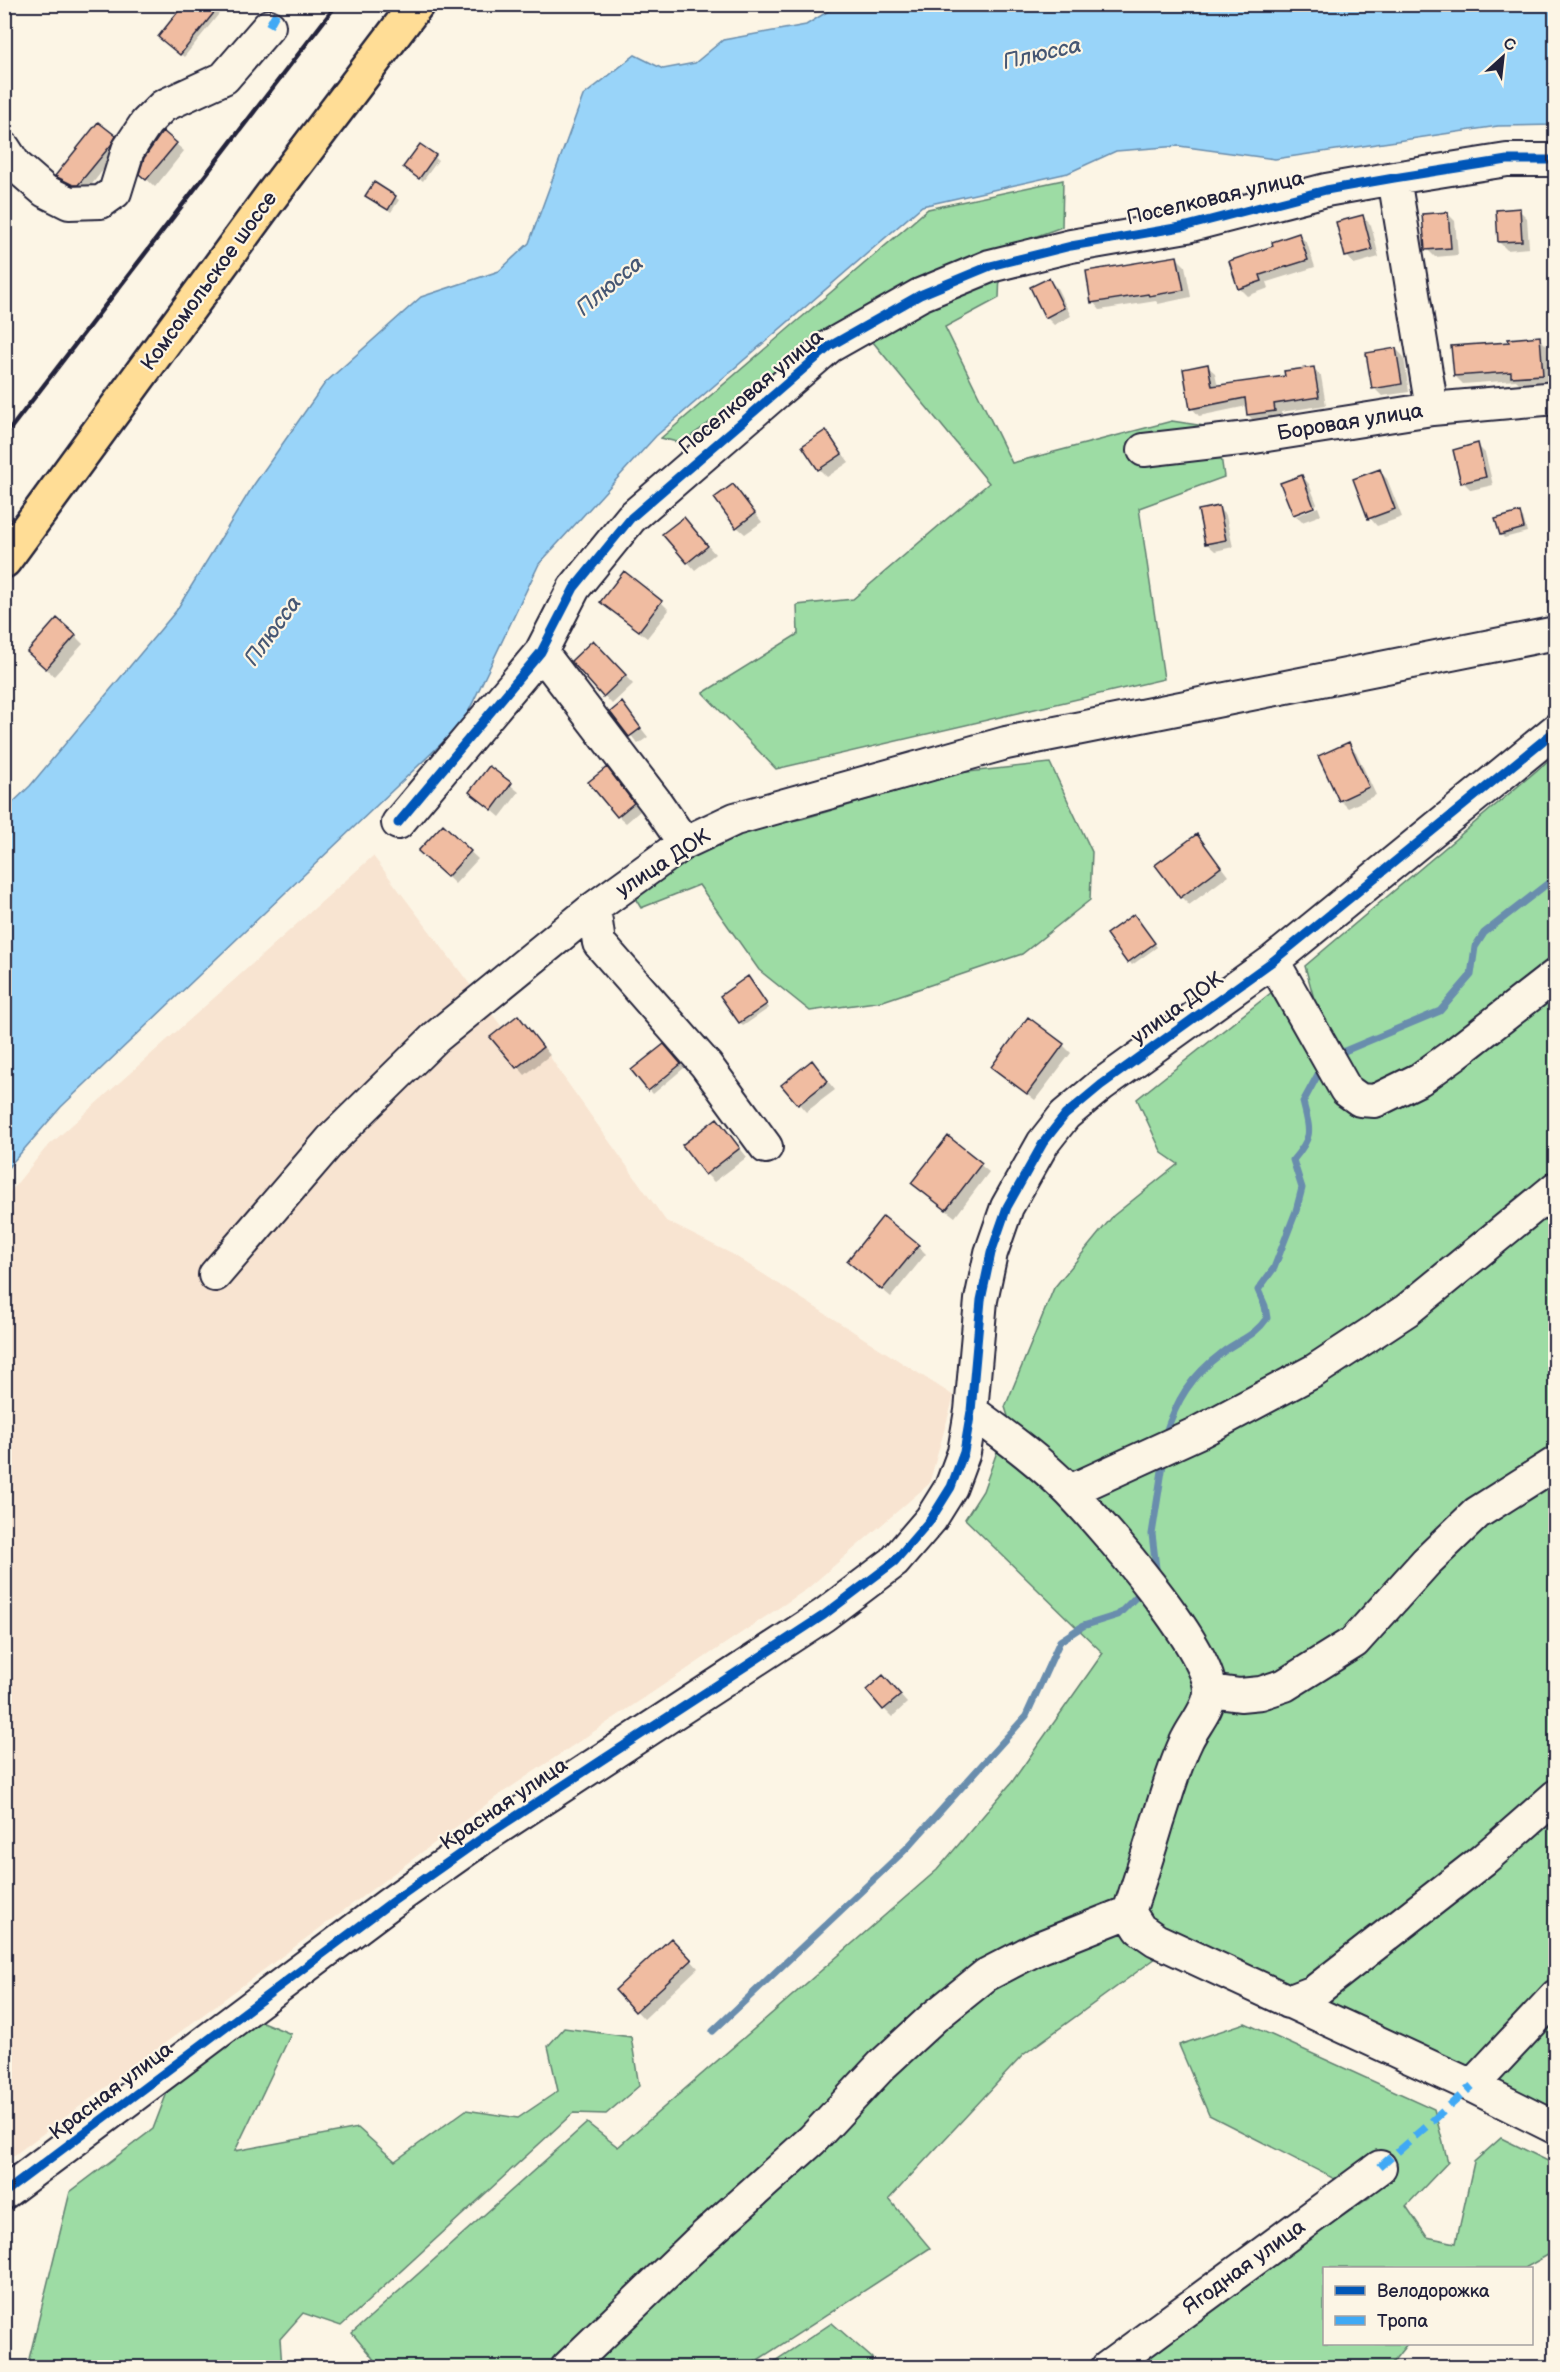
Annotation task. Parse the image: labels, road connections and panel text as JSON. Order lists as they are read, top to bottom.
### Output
{
  "streets": {
    "main road": ["Комсомольское шоссе"],
    "street": [
      "Поселковая улица",
      "Боровая улица",
      "улица ДОК",
      "Красная улица",
      "Ягодная улица"
    ]
  },
  "crossings": [
    ["улица ДОК", "Красная улица"]
  ],
  "water": ["Плюсса"],
  "legend": ["Велодорожка", "Тропа"],
  "north": "top right"
}
